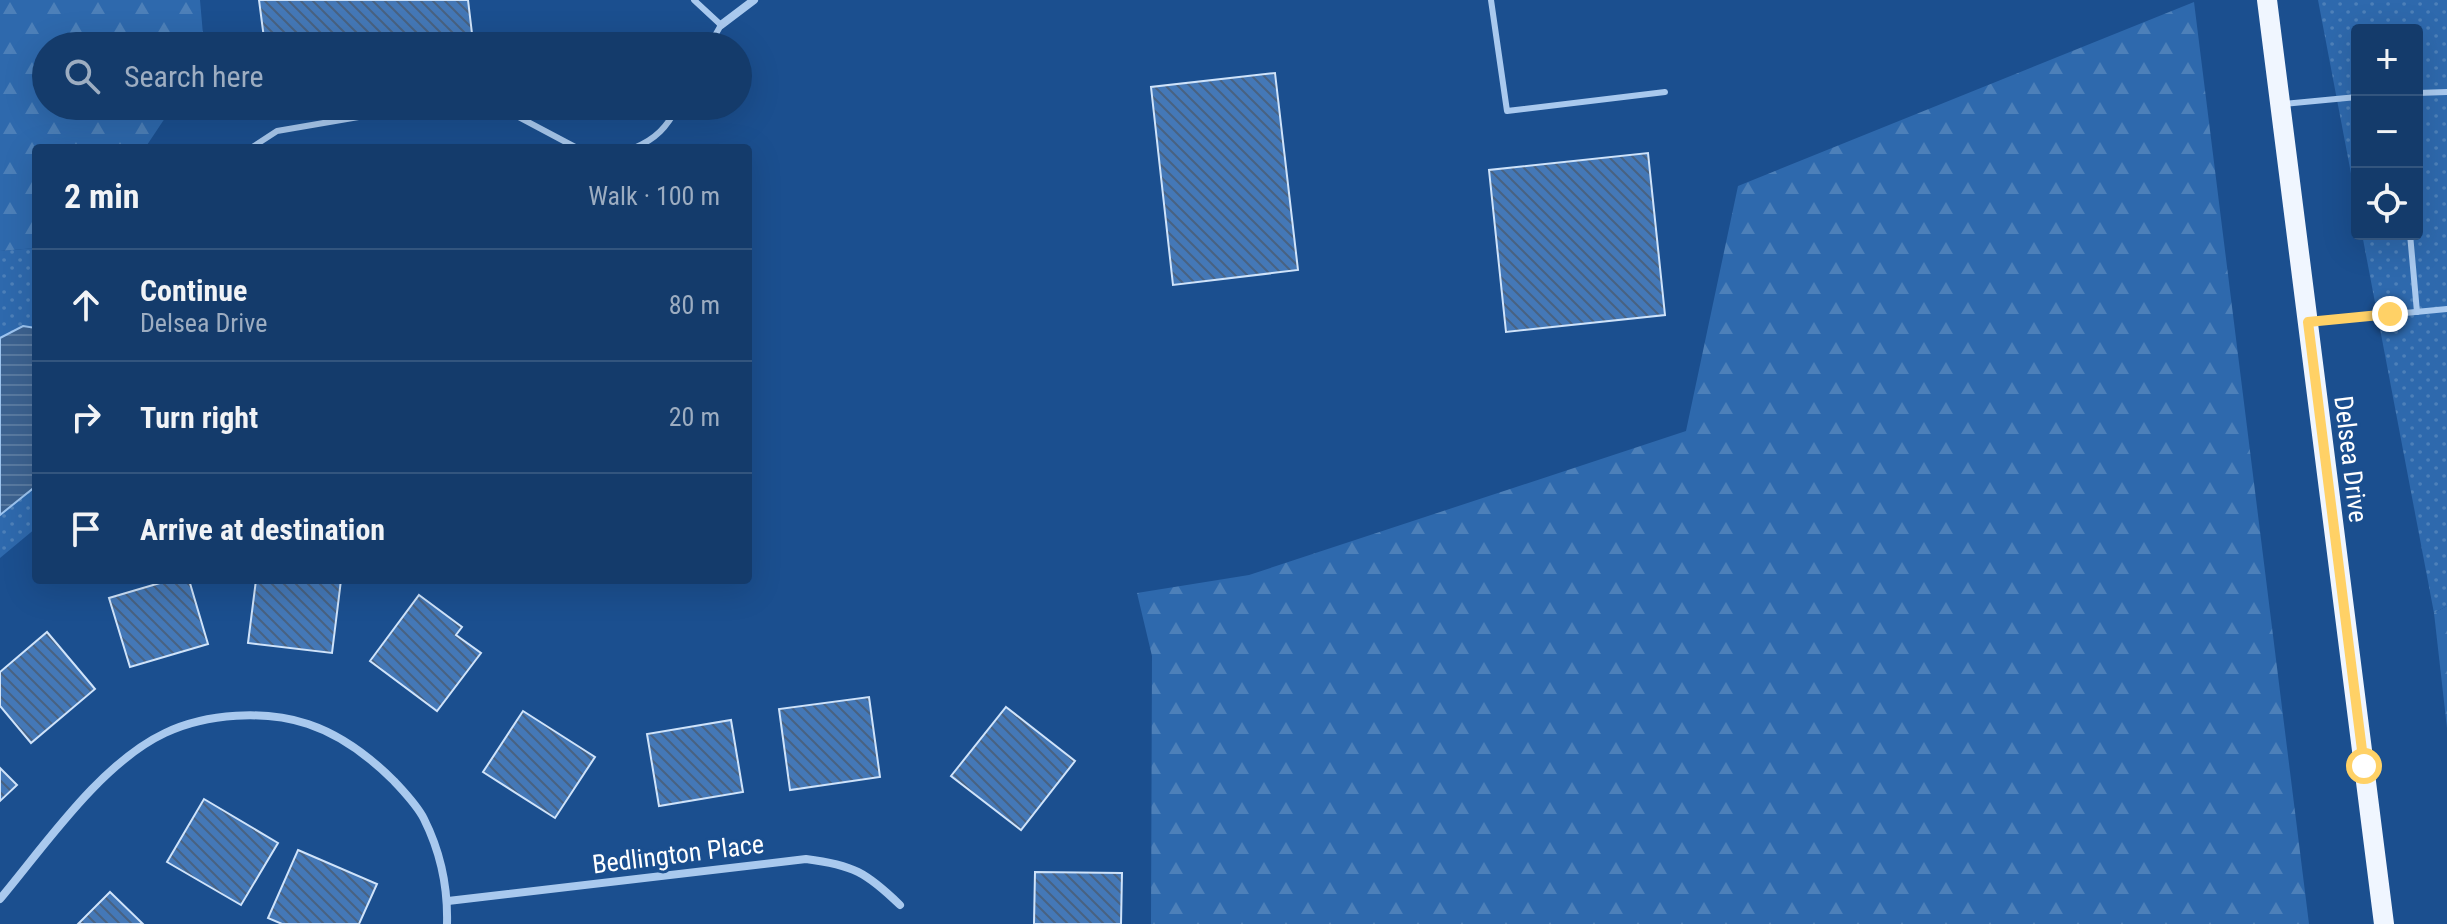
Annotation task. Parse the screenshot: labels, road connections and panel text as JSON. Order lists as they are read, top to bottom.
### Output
{
  "streets": {
    "main road": ["Delsea Drive"],
    "street": ["Bedlington Place"]
  },
  "page": {
    "map_buttons": ["+", "−"],
    "search": "Search here",
    "heading": ["2 min", "Walk · 100 m"],
    "list": [
      ["Continue", "Delsea Drive", "80 m"],
      ["Turn right", "20 m"],
      "Arrive at destination"
    ]
  }
}
